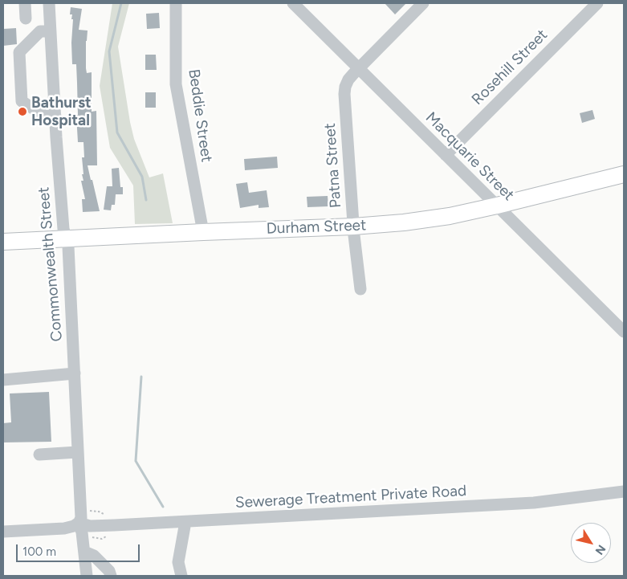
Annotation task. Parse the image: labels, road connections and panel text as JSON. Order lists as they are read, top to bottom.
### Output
{
  "streets": {
    "main road": ["Durham Street"],
    "street": [
      "Rosehill Street",
      "Beddie Street",
      "Macquarie Street",
      "Patna Street",
      "Commonwealth Street",
      "Sewerage Treatment Private Road"
    ]
  },
  "crossings": [
    ["Rosehill Street", "Macquarie Street"],
    ["Beddie Street", "Durham Street"],
    ["Macquarie Street", "Patna Street"],
    ["Macquarie Street", "Durham Street"],
    ["Patna Street", "Durham Street"],
    ["Durham Street", "Commonwealth Street"],
    ["Commonwealth Street", "Sewerage Treatment Private Road"]
  ],
  "places": ["Bathurst Hospital"],
  "scale_bar": "100 m",
  "north": "bottom right"
}
